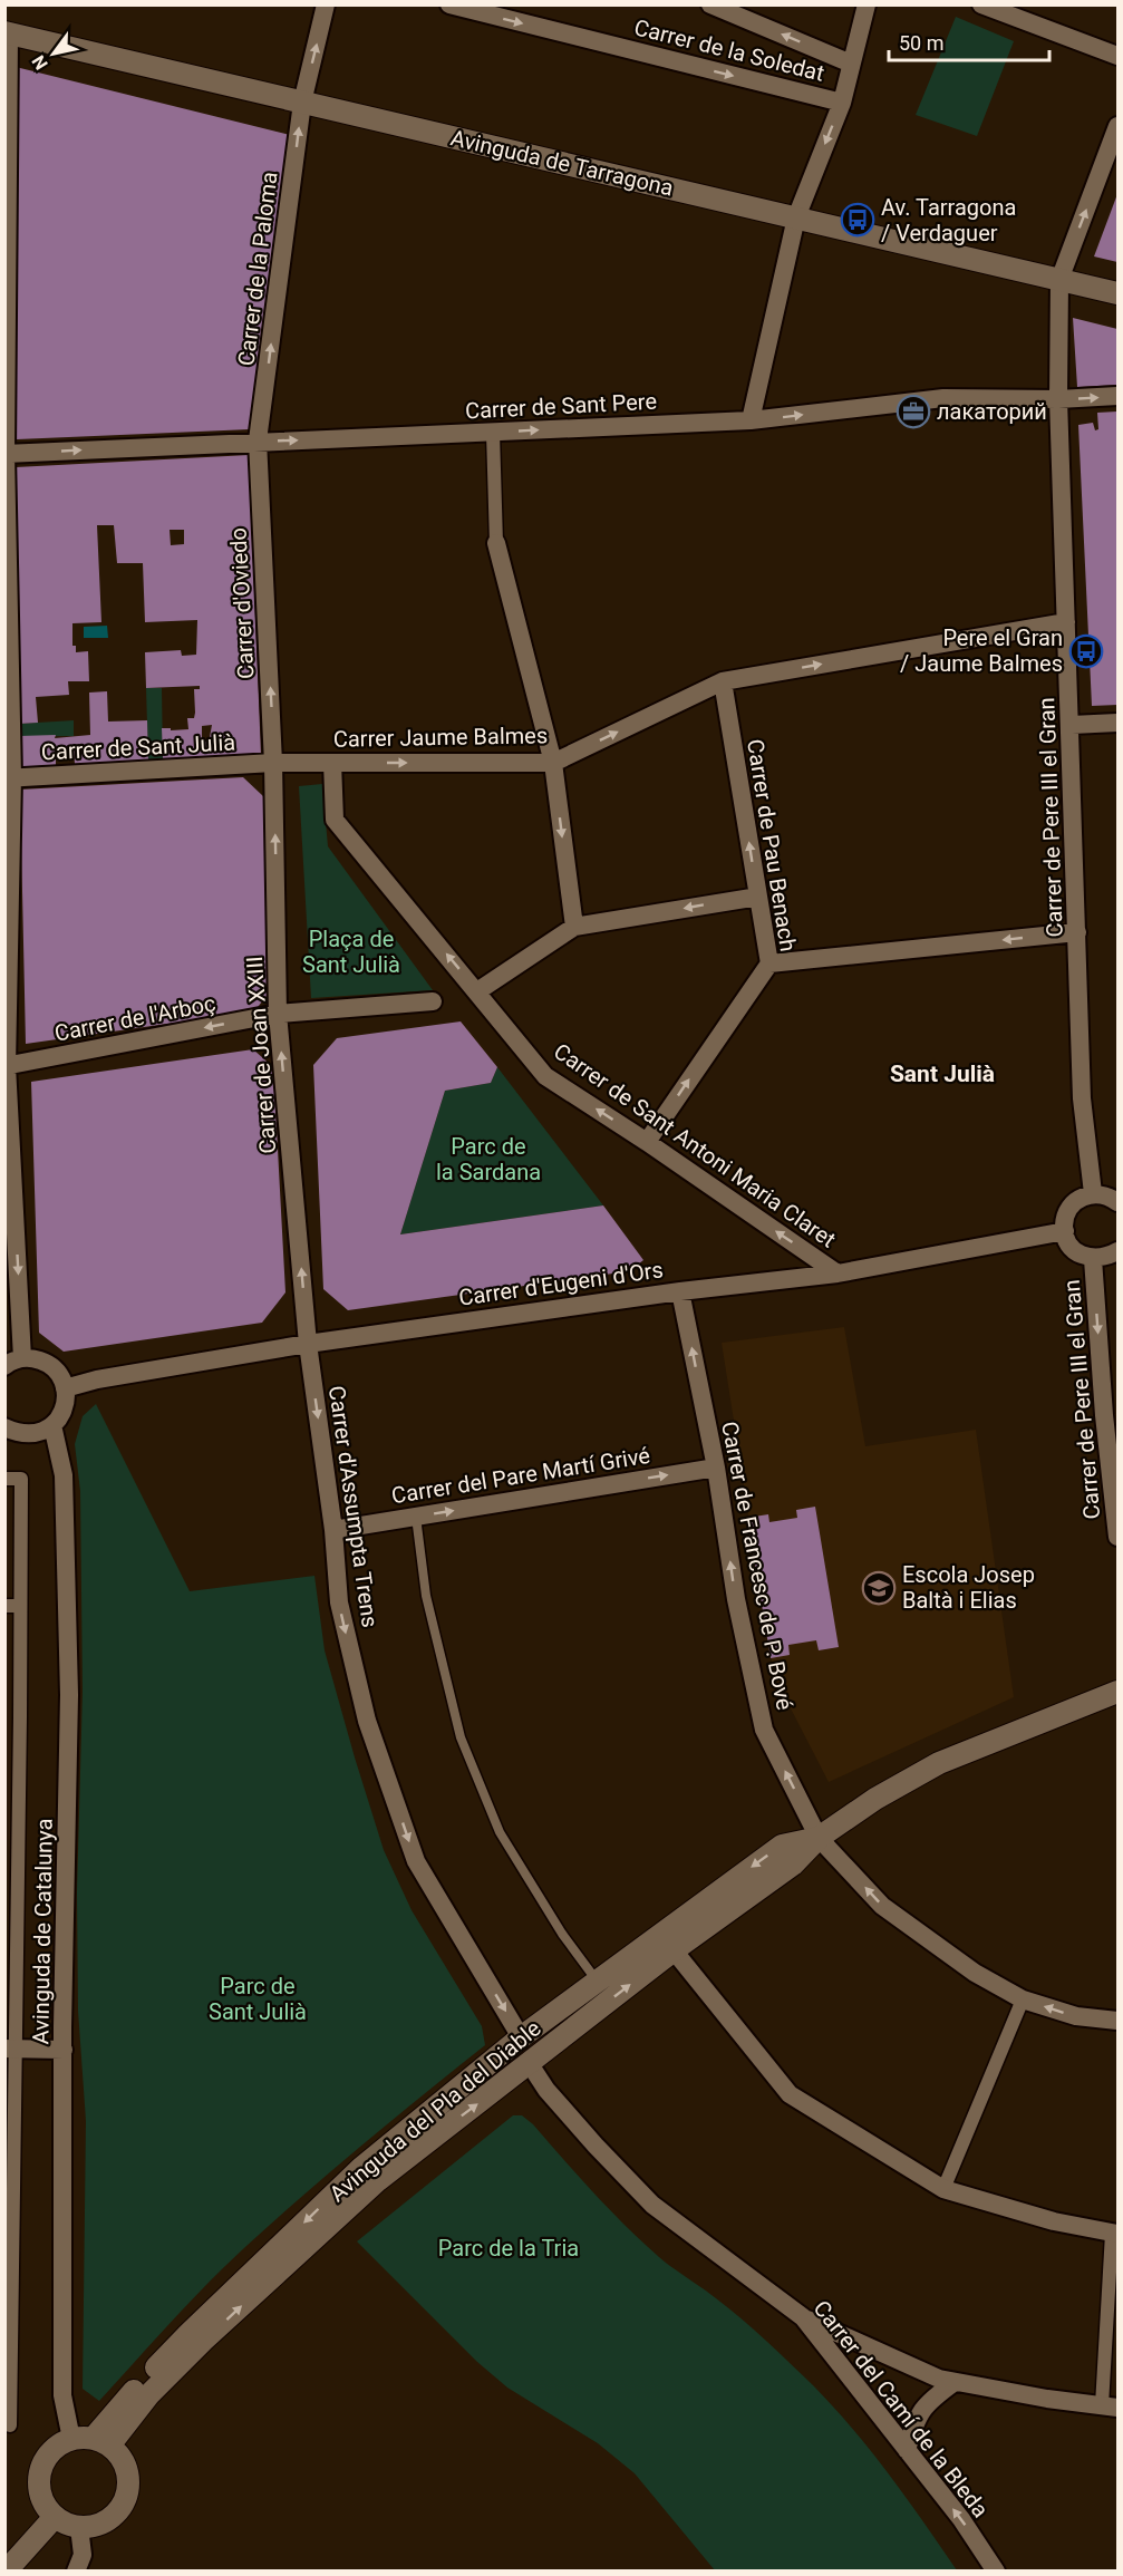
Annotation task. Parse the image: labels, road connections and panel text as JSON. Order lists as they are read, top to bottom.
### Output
{
  "streets": {
    "street": [
      "Carrer de la Soledat",
      "Avinguda de Tarragona",
      "Carrer de la Paloma",
      "Carrer de Sant Pere",
      "Carrer d'Oviedo",
      "Carrer Jaume Balmes",
      "Carrer de Sant Julià",
      "Carrer de Pere III el Gran",
      "Carrer de Pau Benach",
      "Carrer de l'Arboç",
      "Carrer de Joan XXIII",
      "Carrer de Sant Antoni Maria Claret",
      "Carrer d'Eugeni d'Ors",
      "Carrer del Pare Martí Grivé",
      "Carrer d'Assumpta Trens",
      "Carrer de Francesc de P. Bové",
      "Avinguda de Catalunya",
      "Avinguda del Pla del Diable",
      "Carrer del Camí de la Bleda"
    ]
  },
  "crossings": [
    ["Avinguda de Tarragona", "Carrer de la Paloma"],
    ["Avinguda de Tarragona", "Carrer de Pere III el Gran"],
    ["Carrer de la Paloma", "Carrer de Sant Pere"],
    ["Carrer de la Paloma", "Carrer d'Oviedo"],
    ["Carrer de Sant Pere", "Carrer d'Oviedo"],
    ["Carrer de Sant Pere", "Carrer de Pere III el Gran"],
    ["Carrer d'Oviedo", "Carrer Jaume Balmes"],
    ["Carrer d'Oviedo", "Carrer de Sant Julià"],
    ["Carrer d'Oviedo", "Carrer de Joan XXIII"],
    ["Carrer Jaume Balmes", "Carrer de Sant Julià"],
    ["Carrer Jaume Balmes", "Carrer de Pere III el Gran"],
    ["Carrer Jaume Balmes", "Carrer de Pau Benach"],
    ["Carrer Jaume Balmes", "Carrer de Joan XXIII"],
    ["Carrer Jaume Balmes", "Carrer de Sant Antoni Maria Claret"],
    ["Carrer de Sant Julià", "Carrer de Joan XXIII"],
    ["Carrer de Pau Benach", "Carrer de Sant Antoni Maria Claret"],
    ["Carrer de l'Arboç", "Carrer de Joan XXIII"],
    ["Carrer de Joan XXIII", "Carrer d'Eugeni d'Ors"],
    ["Carrer de Joan XXIII", "Carrer d'Assumpta Trens"],
    ["Carrer de Sant Antoni Maria Claret", "Carrer d'Eugeni d'Ors"],
    ["Carrer d'Eugeni d'Ors", "Carrer d'Assumpta Trens"],
    ["Carrer d'Eugeni d'Ors", "Carrer de Francesc de P. Bové"],
    ["Carrer del Pare Martí Grivé", "Carrer d'Assumpta Trens"],
    ["Carrer del Pare Martí Grivé", "Carrer de Francesc de P. Bové"],
    ["Carrer d'Assumpta Trens", "Avinguda del Pla del Diable"],
    ["Carrer de Francesc de P. Bové", "Avinguda del Pla del Diable"],
    ["Avinguda de Catalunya", "Avinguda del Pla del Diable"],
    ["Avinguda del Pla del Diable", "Carrer del Camí de la Bleda"]
  ],
  "one_way": [
    "Carrer de la Paloma",
    "Carrer de Sant Pere",
    "Carrer d'Oviedo",
    "Carrer Jaume Balmes",
    "Carrer de Pau Benach",
    "Carrer de l'Arboç",
    "Carrer de Joan XXIII",
    "Carrer de Sant Antoni Maria Claret",
    "Carrer del Pare Martí Grivé",
    "Carrer d'Assumpta Trens",
    "Carrer de Francesc de P. Bové"
  ],
  "districts": ["Sant Julià"],
  "parks": [
    "Plaça de Sant Julià",
    "Parc de la Sardana",
    "Parc de Sant Julià",
    "Parc de la Tria"
  ],
  "places": {
    "bus stop": ["Av. Tarragona / Verdaguer", "Pere el Gran / Jaume Balmes"],
    "office": ["лакаторий"],
    "school or university": ["Escola Josep Baltà i Elias"]
  },
  "scale_bar": "50 m",
  "north": "bottom left"
}
